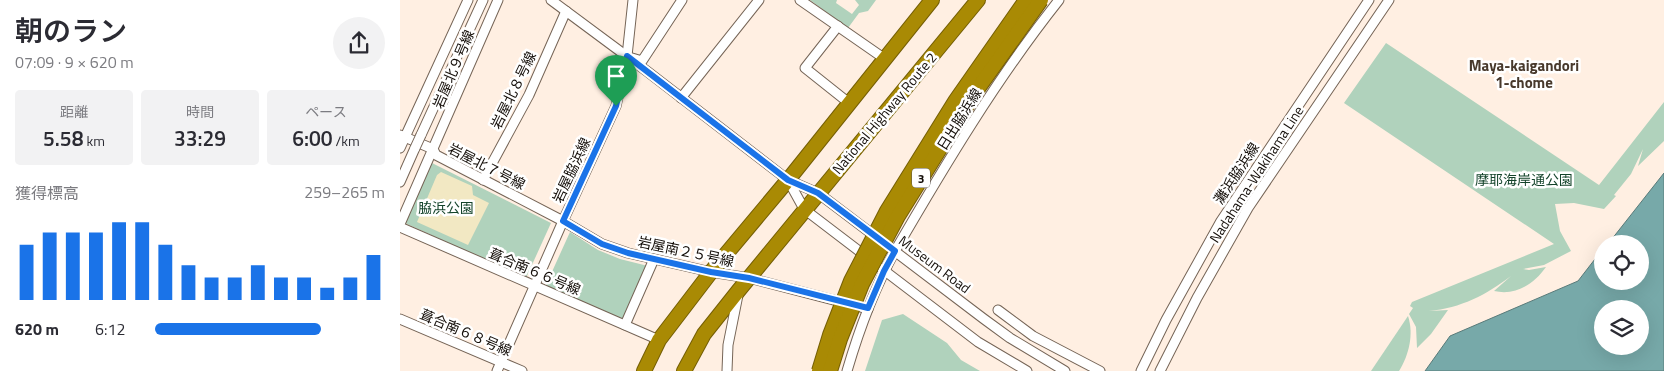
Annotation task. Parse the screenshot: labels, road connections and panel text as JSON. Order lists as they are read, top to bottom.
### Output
{
  "streets": {
    "highway": ["National Highway Route 2", "3"],
    "street": [
      "岩屋北９号線",
      "岩屋北８号線",
      "日出脇浜線",
      "岩屋北７号線",
      "岩屋脇浜線",
      "灘浜脇浜線",
      "Nadahama-Wakihama Line",
      "岩屋南２５号線",
      "Museum Road",
      "葺合南６６号線",
      "葺合南６８号線"
    ]
  },
  "crossings": [
    ["岩屋北９号線", "岩屋北７号線"],
    ["岩屋北９号線", "葺合南６６号線"],
    ["岩屋北８号線", "岩屋北７号線"],
    ["岩屋北８号線", "Museum Road"],
    ["National Highway Route 2", "岩屋南２５号線"],
    ["National Highway Route 2", "Museum Road"],
    ["日出脇浜線", "岩屋南２５号線"],
    ["日出脇浜線", "Museum Road"],
    ["岩屋北７号線", "岩屋脇浜線"],
    ["岩屋北７号線", "岩屋南２５号線"],
    ["岩屋脇浜線", "岩屋南２５号線"],
    ["岩屋脇浜線", "Museum Road"],
    ["岩屋脇浜線", "葺合南６６号線"],
    ["岩屋脇浜線", "葺合南６８号線"]
  ],
  "districts": ["Maya-kaigandori 1-chome"],
  "parks": ["摩耶海岸通公園", "脇浜公園"],
  "page": {
    "heading": ["朝のラン", "07:09 · 9 × 620 m"],
    "stats": [
      ["距離", "5.58 km"],
      ["時間", "33:29"],
      ["ペース", "6:00 /km"]
    ],
    "chart": ["獲得標高", "259–265 m"],
    "list": [
      {
        "name": "620 m",
        "note": "6:12"
      }
    ]
  }
}
